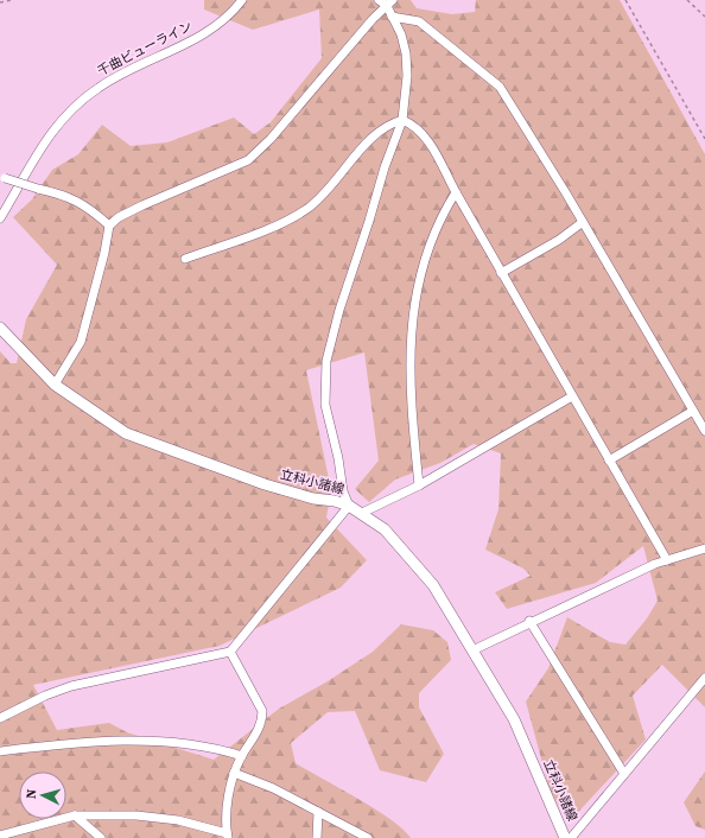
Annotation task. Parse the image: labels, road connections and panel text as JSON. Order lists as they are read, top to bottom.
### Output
{
  "streets": {
    "main road": ["立科小諸線"],
    "street": ["千曲ビューライン"]
  },
  "north": "left"
}
